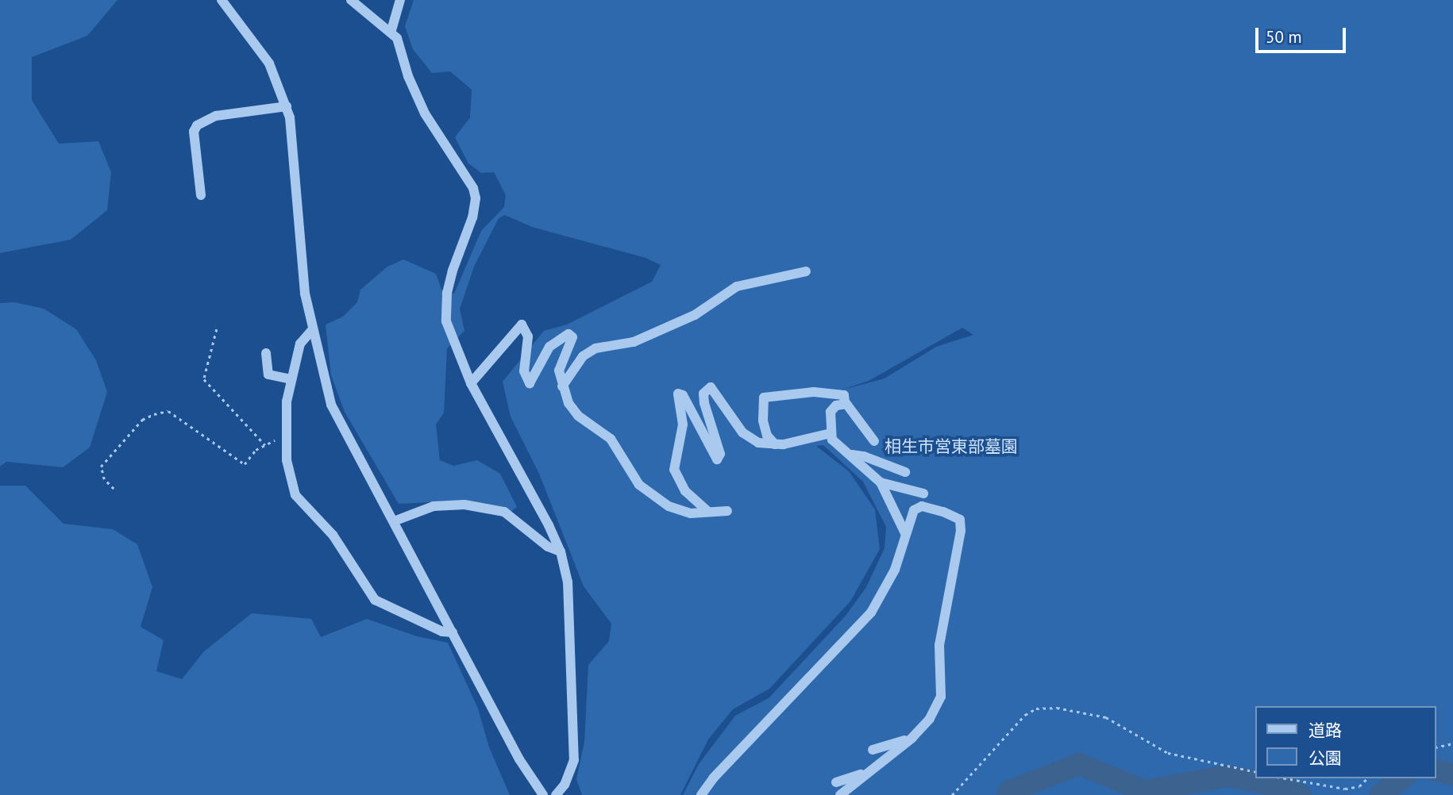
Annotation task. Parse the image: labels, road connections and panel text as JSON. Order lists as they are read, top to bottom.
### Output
{
  "parks": ["相生市営東部墓園"],
  "legend": ["道路", "公園"],
  "scale_bar": "50 m"
}
